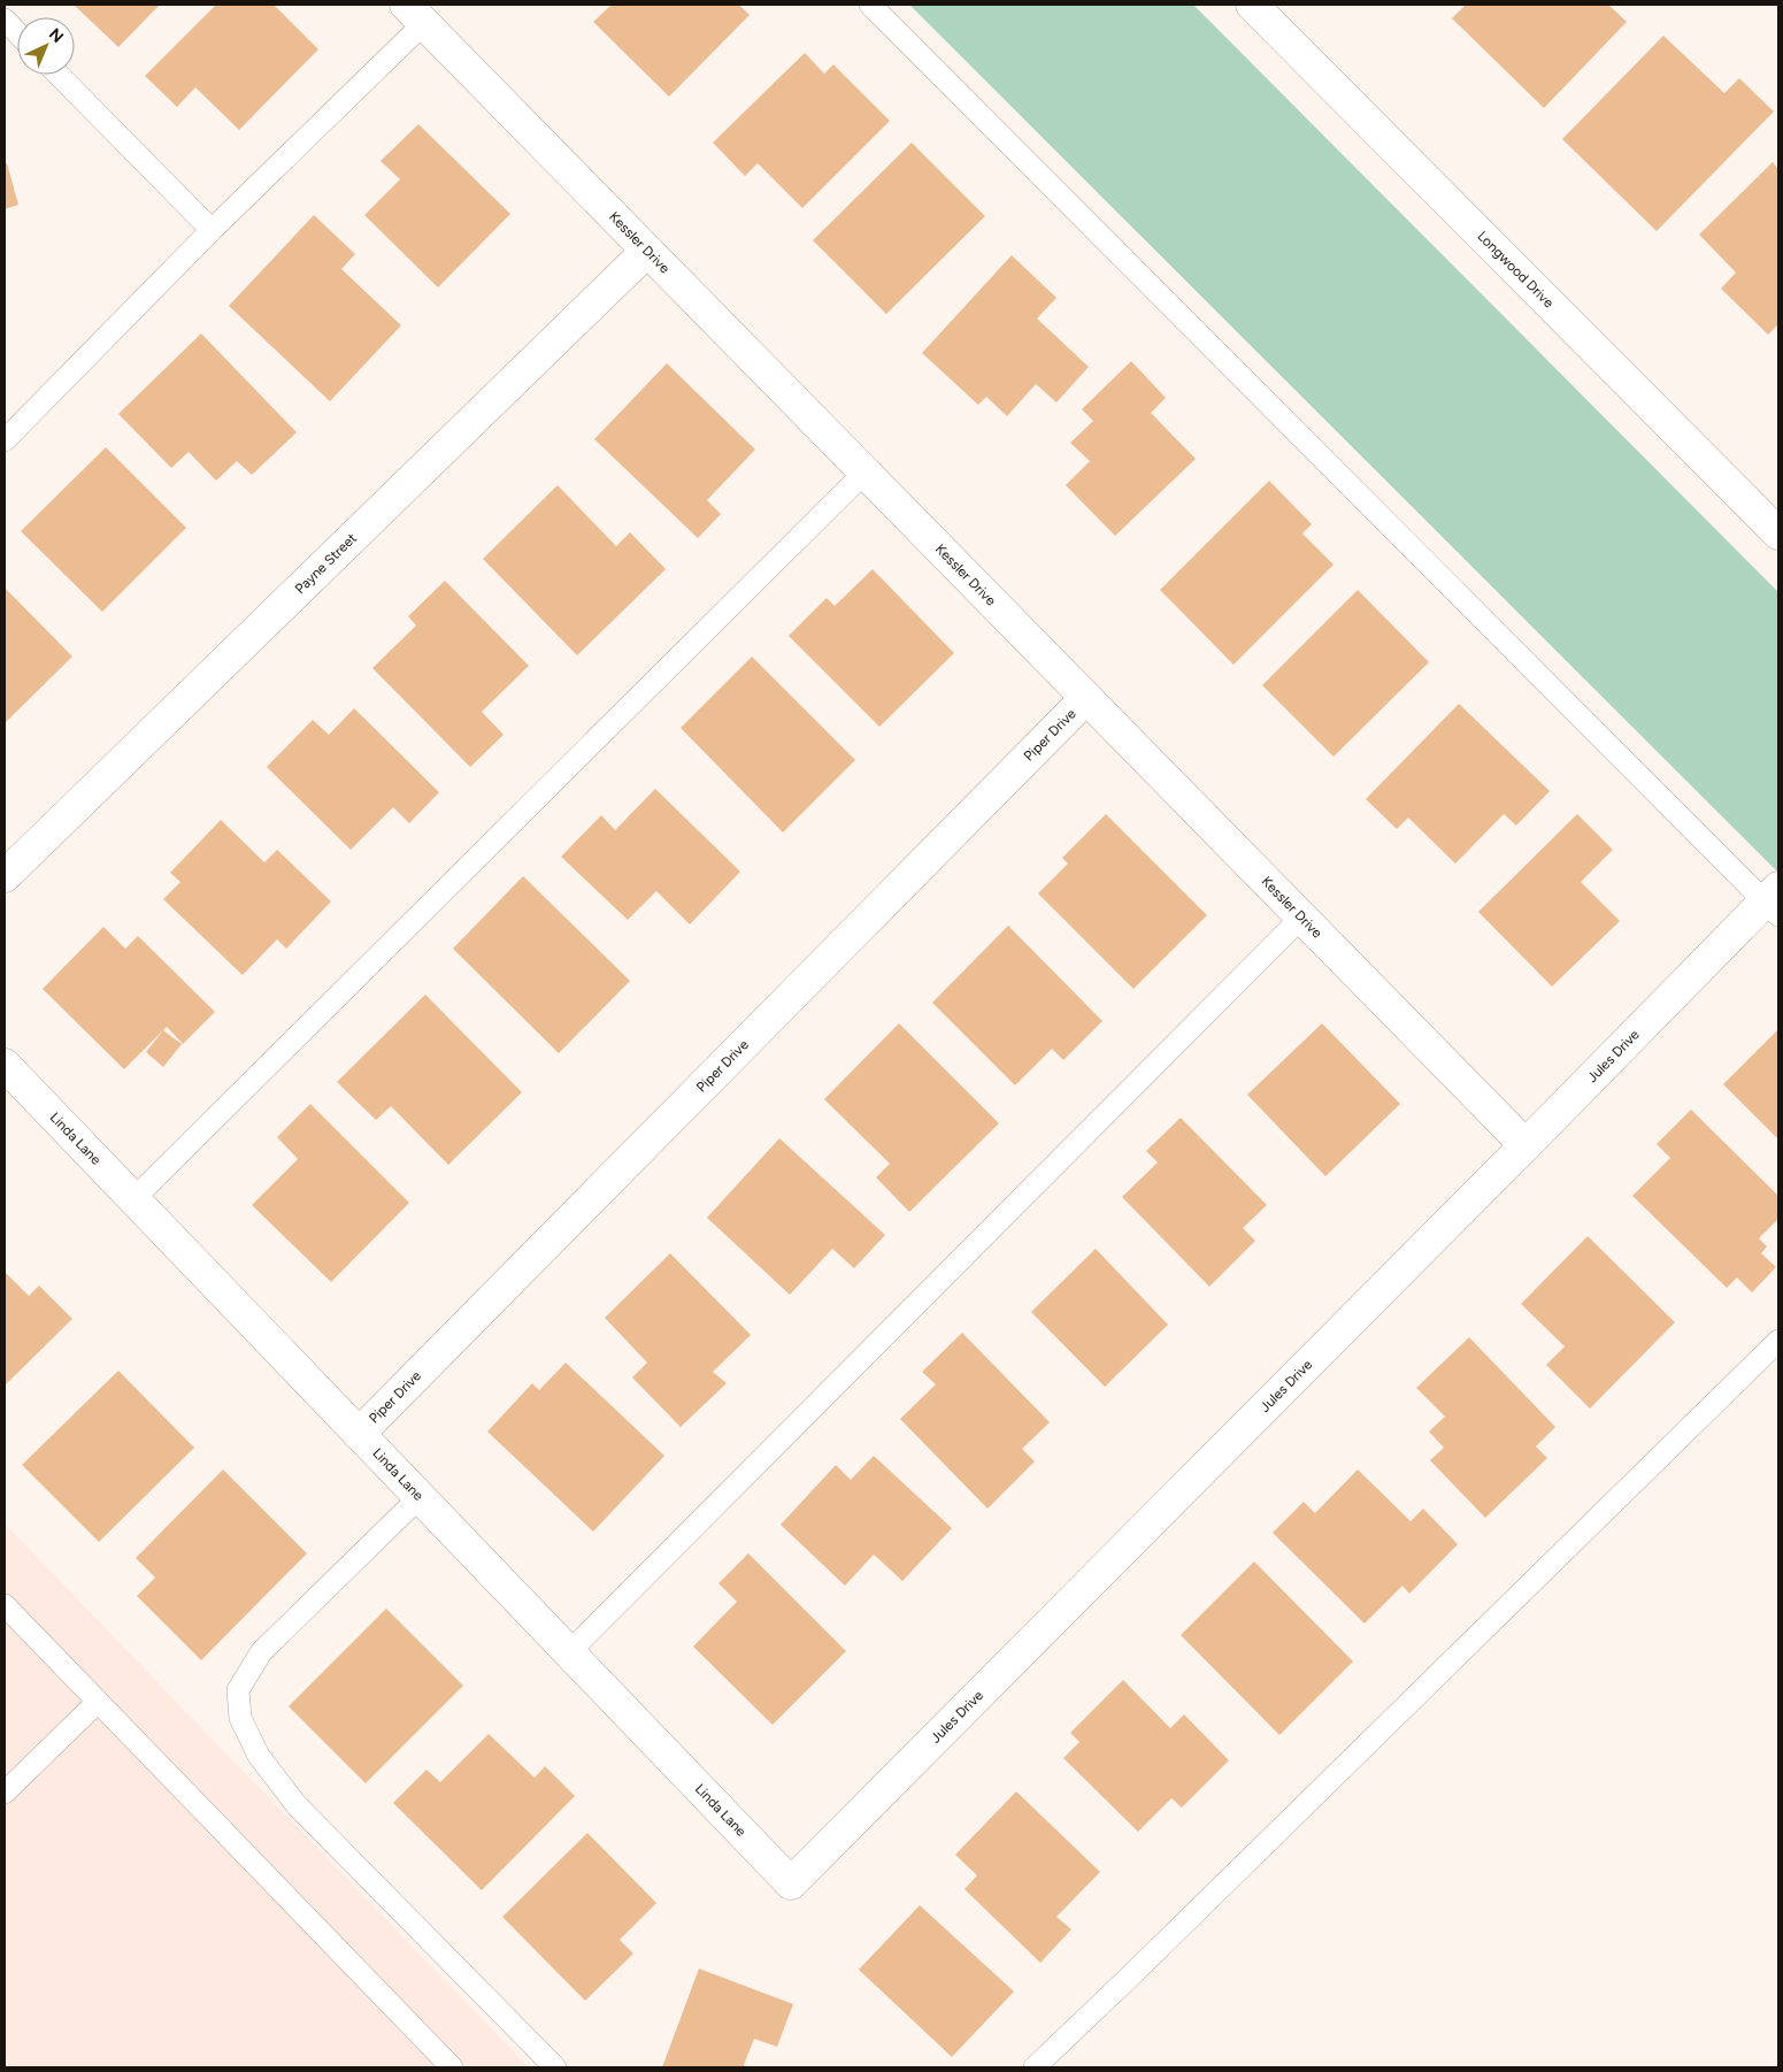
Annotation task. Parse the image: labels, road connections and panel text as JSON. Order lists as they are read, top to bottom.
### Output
{
  "streets": {
    "street": [
      "Kessler Drive",
      "Longwood Drive",
      "Payne Street",
      "Piper Drive",
      "Jules Drive",
      "Linda Lane"
    ]
  },
  "crossings": [
    ["Kessler Drive", "Payne Street"],
    ["Kessler Drive", "Piper Drive"],
    ["Kessler Drive", "Jules Drive"],
    ["Piper Drive", "Linda Lane"],
    ["Jules Drive", "Linda Lane"]
  ],
  "north": "top right"
}
